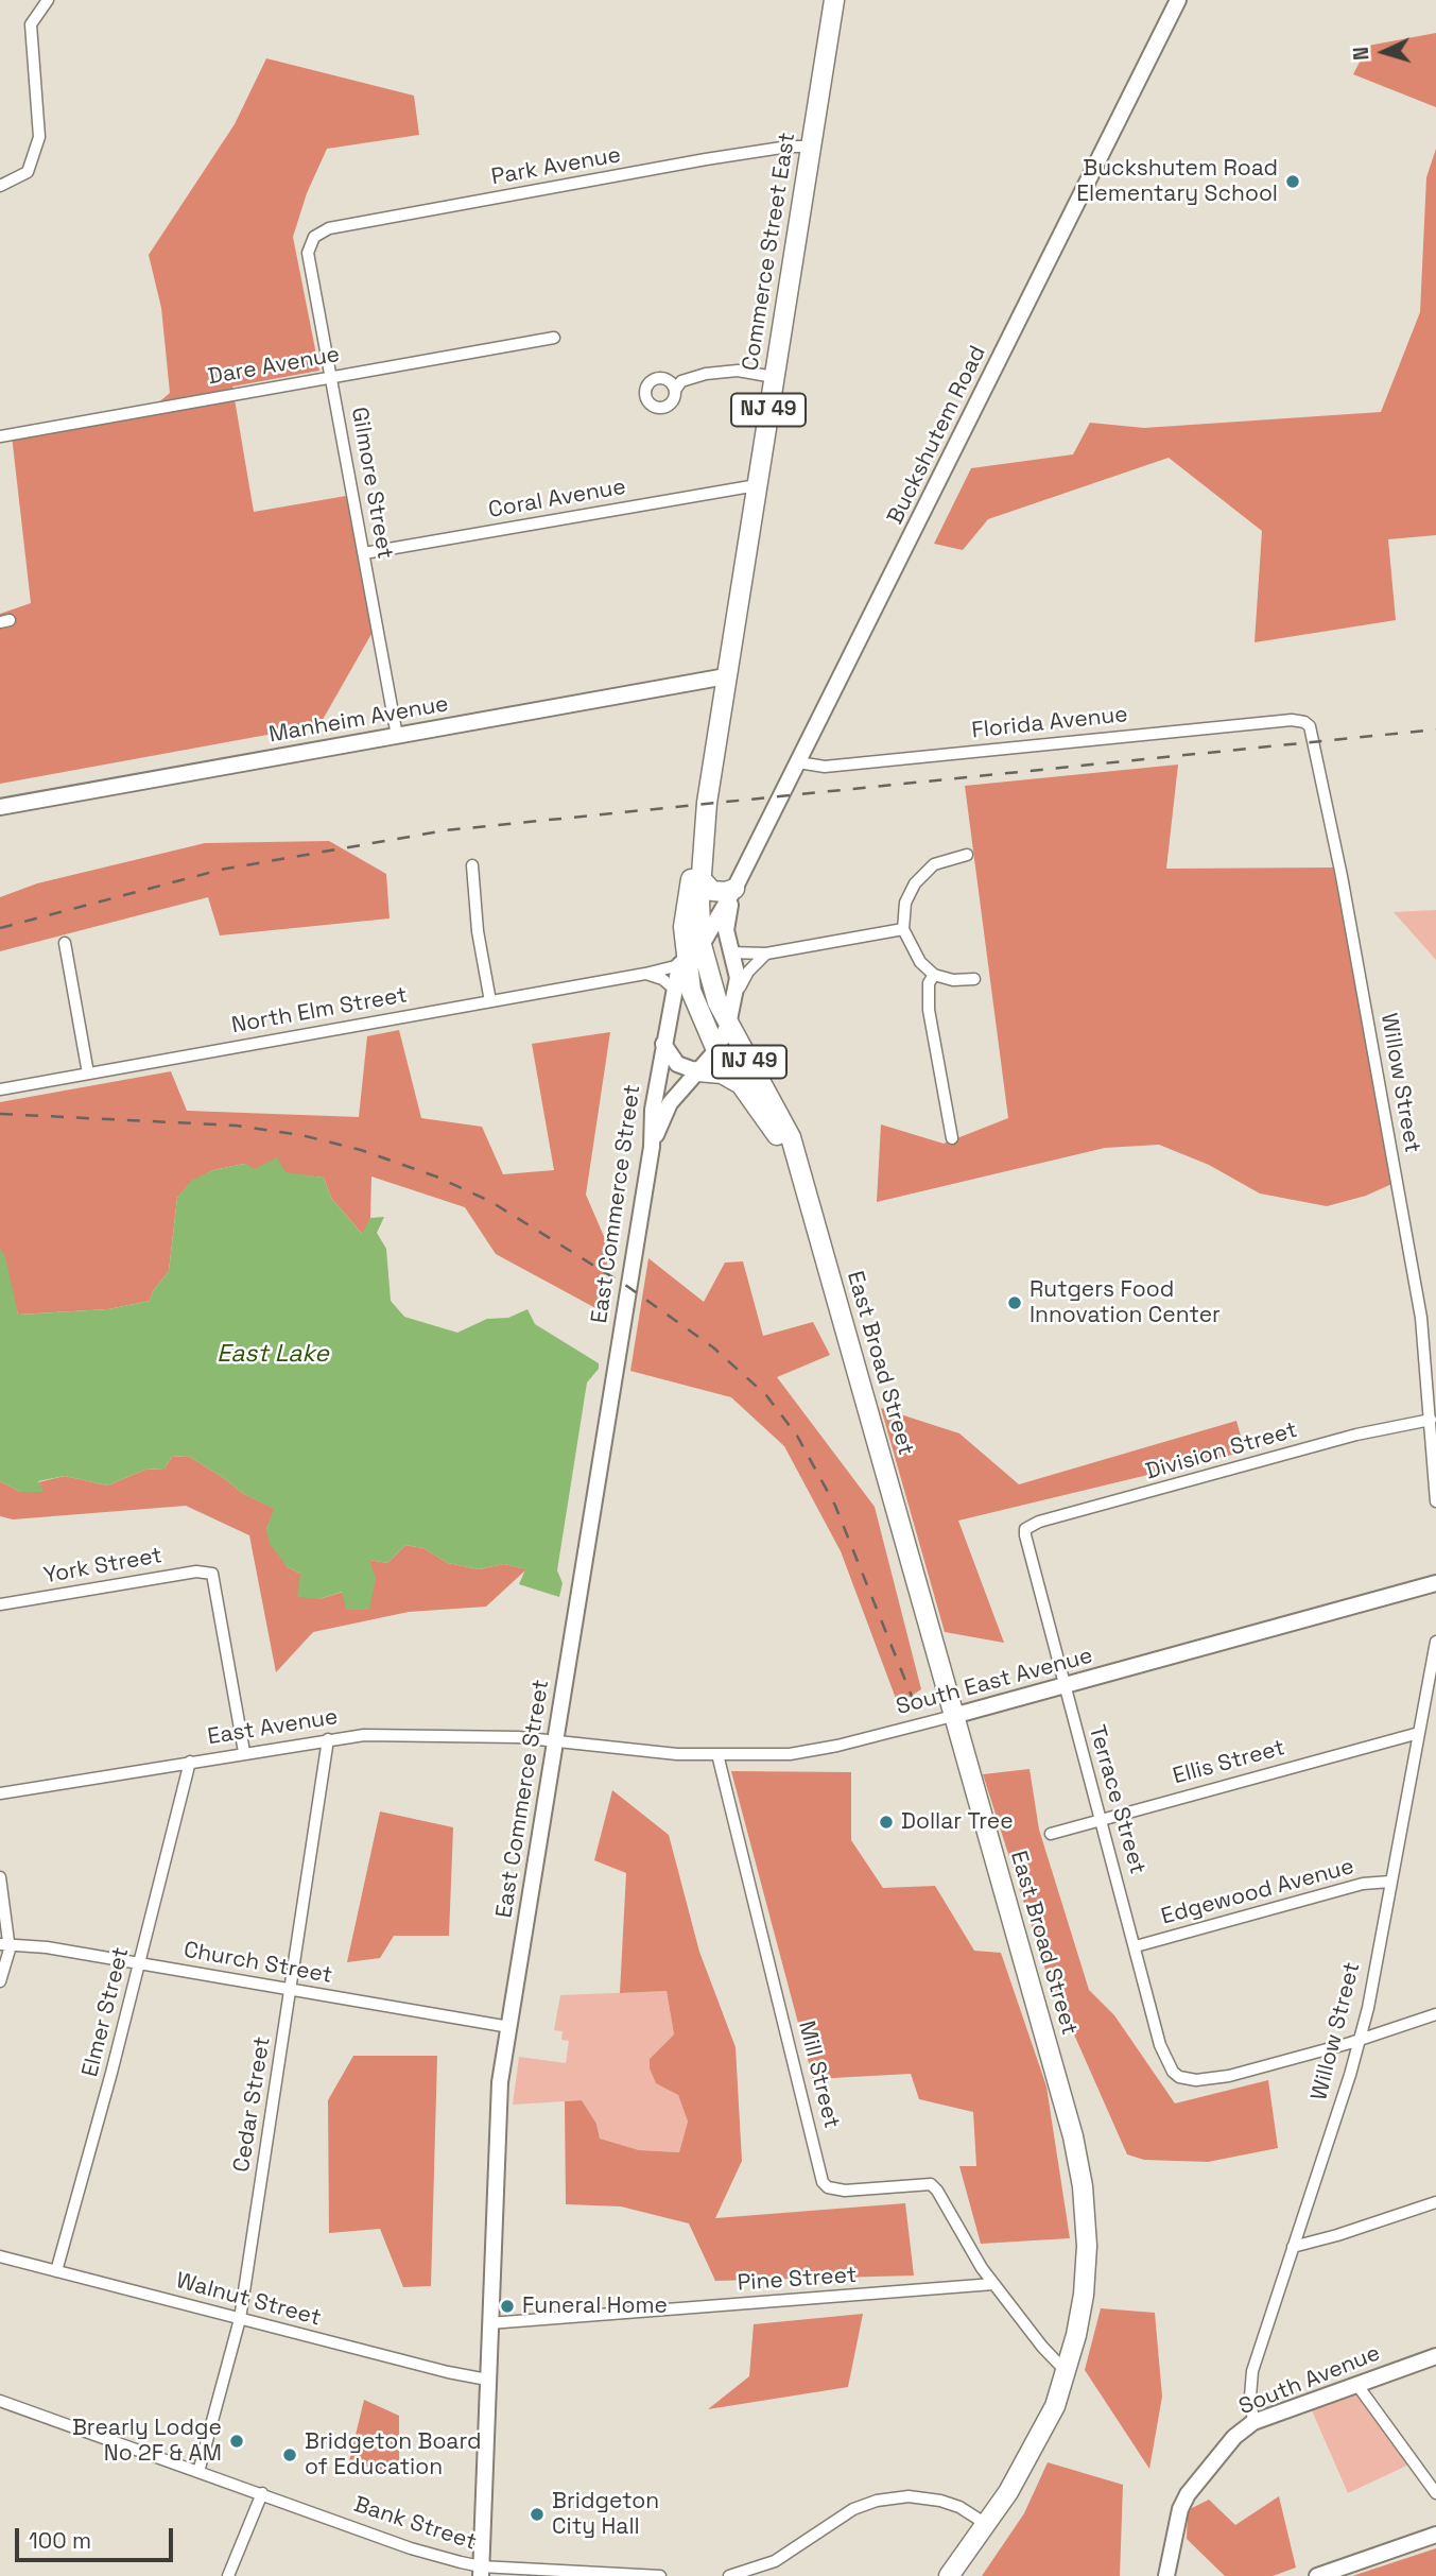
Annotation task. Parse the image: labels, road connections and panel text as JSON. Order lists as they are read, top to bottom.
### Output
{
  "streets": {
    "highway": ["Commerce Street East", "NJ 49", "East Broad Street"],
    "street": [
      "Park Avenue",
      "Dare Avenue",
      "Buckshutem Road",
      "Gilmore Street",
      "Coral Avenue",
      "Manheim Avenue",
      "Florida Avenue",
      "North Elm Street",
      "Willow Street",
      "East Commerce Street",
      "Division Street",
      "York Street",
      "South East Avenue",
      "East Avenue",
      "Ellis Street",
      "Terrace Street",
      "Edgewood Avenue",
      "Church Street",
      "Elmer Street",
      "Mill Street",
      "Cedar Street",
      "Pine Street",
      "Walnut Street",
      "South Avenue",
      "Bank Street"
    ]
  },
  "crossings": [
    ["Park Avenue", "Commerce Street East"],
    ["Park Avenue", "Gilmore Street"],
    ["Commerce Street East", "Coral Avenue"],
    ["Commerce Street East", "Manheim Avenue"],
    ["Commerce Street East", "North Elm Street"],
    ["Commerce Street East", "East Commerce Street"],
    ["Commerce Street East", "East Broad Street"],
    ["Dare Avenue", "Gilmore Street"],
    ["Buckshutem Road", "Florida Avenue"],
    ["Gilmore Street", "Coral Avenue"],
    ["Gilmore Street", "Manheim Avenue"],
    ["Florida Avenue", "Willow Street"],
    ["North Elm Street", "East Broad Street"],
    ["Willow Street", "Division Street"],
    ["Willow Street", "Ellis Street"],
    ["Willow Street", "Terrace Street"],
    ["Willow Street", "Edgewood Avenue"],
    ["Willow Street", "South Avenue"],
    ["East Commerce Street", "South East Avenue"],
    ["East Commerce Street", "East Avenue"],
    ["East Commerce Street", "Church Street"],
    ["East Commerce Street", "Pine Street"],
    ["East Commerce Street", "Walnut Street"],
    ["East Commerce Street", "Bank Street"],
    ["East Broad Street", "South East Avenue"],
    ["Division Street", "Terrace Street"],
    ["York Street", "East Avenue"],
    ["South East Avenue", "East Avenue"],
    ["South East Avenue", "Terrace Street"],
    ["South East Avenue", "Mill Street"],
    ["East Avenue", "Elmer Street"],
    ["East Avenue", "Cedar Street"],
    ["Ellis Street", "Terrace Street"],
    ["Terrace Street", "Edgewood Avenue"],
    ["Church Street", "Elmer Street"],
    ["Church Street", "Cedar Street"],
    ["Elmer Street", "Walnut Street"],
    ["Mill Street", "Pine Street"],
    ["Cedar Street", "Walnut Street"],
    ["Cedar Street", "Bank Street"]
  ],
  "water": ["East Lake"],
  "places": [
    "Buckshutem Road Elementary School",
    "Rutgers Food Innovation Center",
    "Dollar Tree",
    "Funeral Home",
    "Brearly Lodge No 2F & AM",
    "Bridgeton Board of Education",
    "Bridgeton City Hall"
  ],
  "scale_bar": "100 m",
  "north": "left"
}
